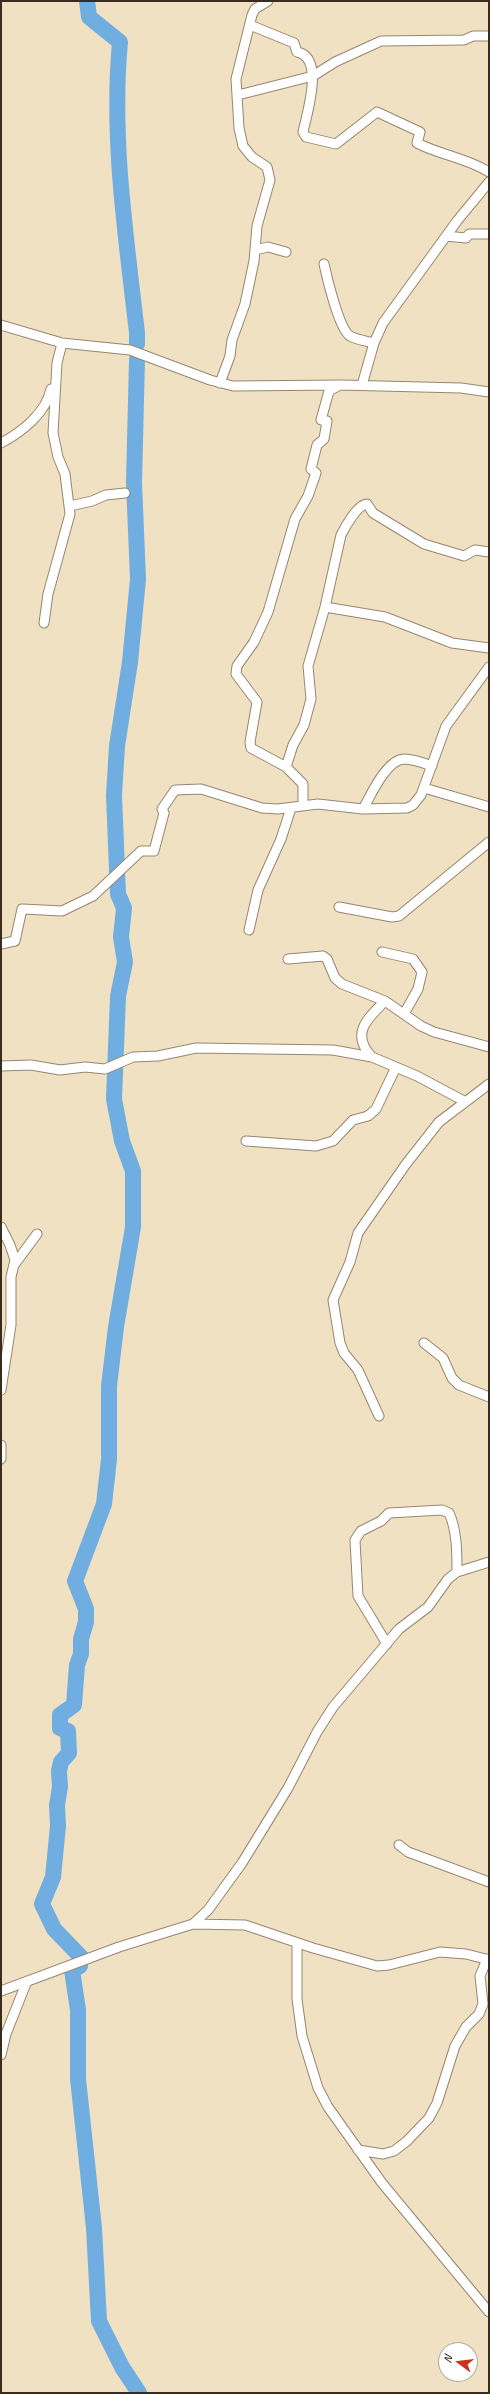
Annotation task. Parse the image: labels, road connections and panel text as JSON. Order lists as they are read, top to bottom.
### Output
{
  "north": "left"
}
